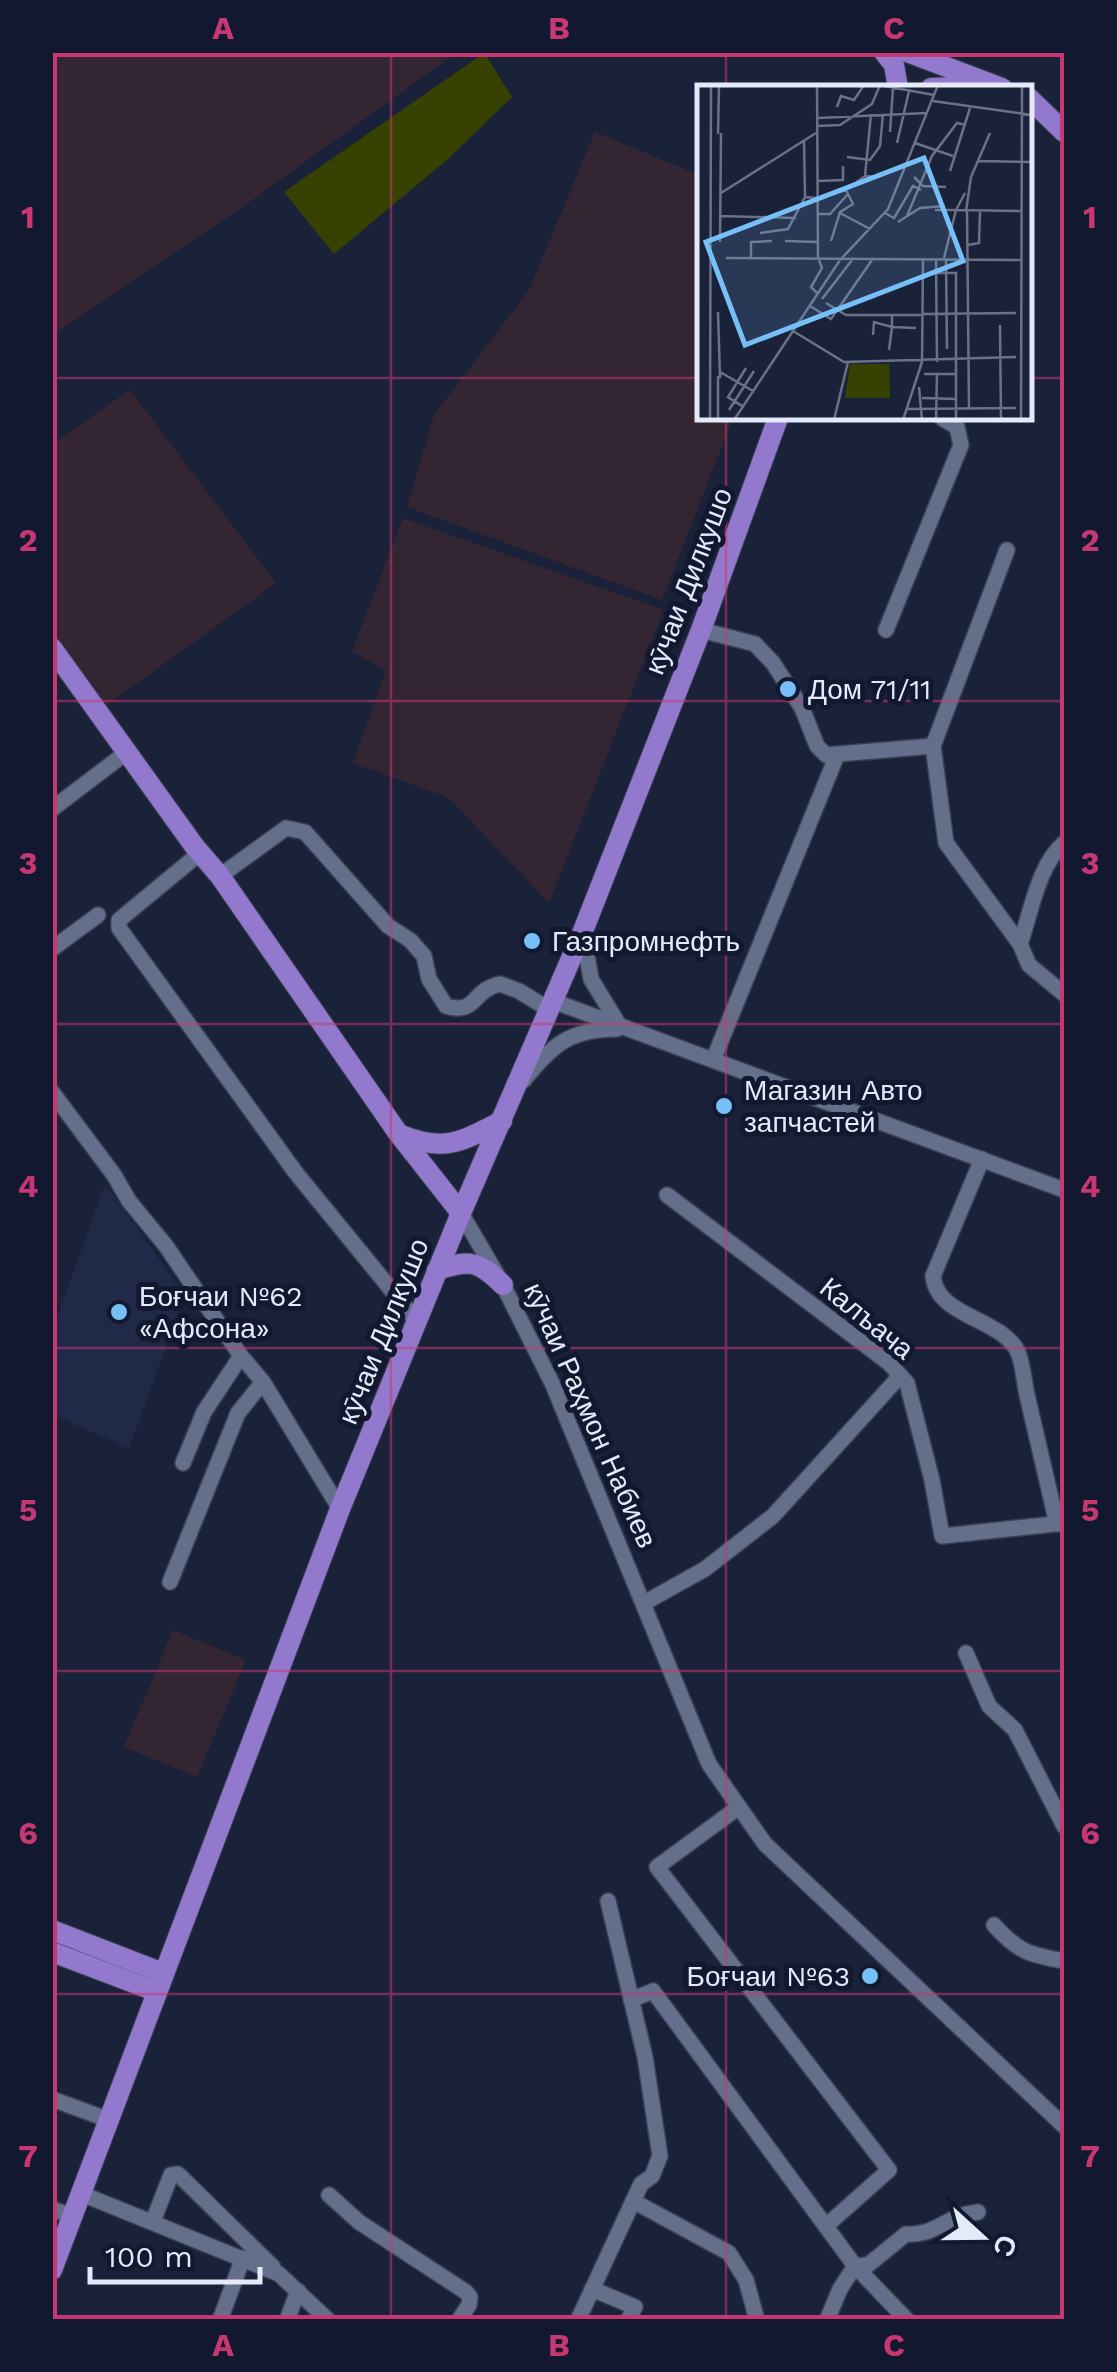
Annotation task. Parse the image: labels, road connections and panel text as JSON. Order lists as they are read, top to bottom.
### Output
{
  "streets": {
    "main road": ["кӯчаи Дилкушо", "кӯчаи Раҳмон Набиев"],
    "street": ["Калъача"]
  },
  "crossings": [
    ["кӯчаи Дилкушо", "кӯчаи Раҳмон Набиев"]
  ],
  "places": [
    "Дом 71/11",
    "Газпромнефть",
    "Магазин Авто запчастей",
    "Боғчаи №62 «Афсона»",
    "Боғчаи №63"
  ],
  "scale_bar": "100 m",
  "north": "right",
  "grid": {
    "columns": ["A", "B", "C"],
    "rows": [
      "1",
      "2",
      "3",
      "4",
      "5",
      "6",
      "7"
    ]
  }
}
